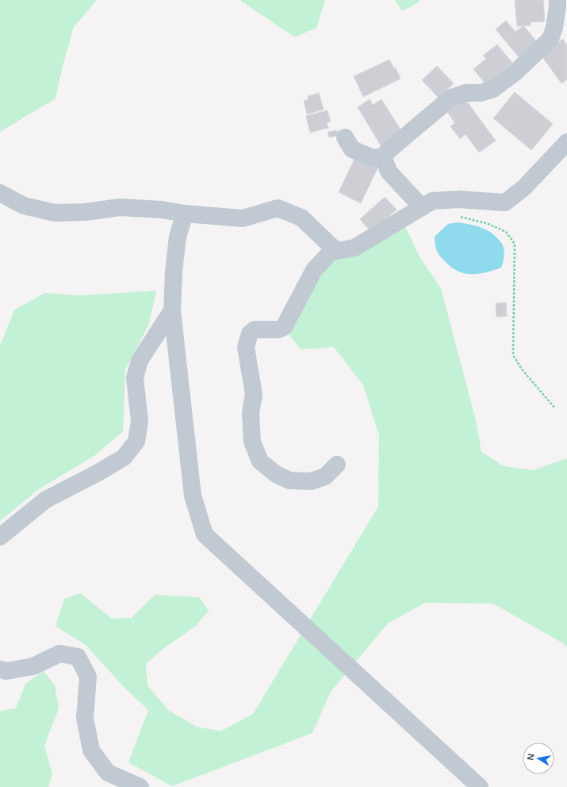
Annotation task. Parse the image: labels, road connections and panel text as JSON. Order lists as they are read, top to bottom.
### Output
{
  "north": "left"
}
